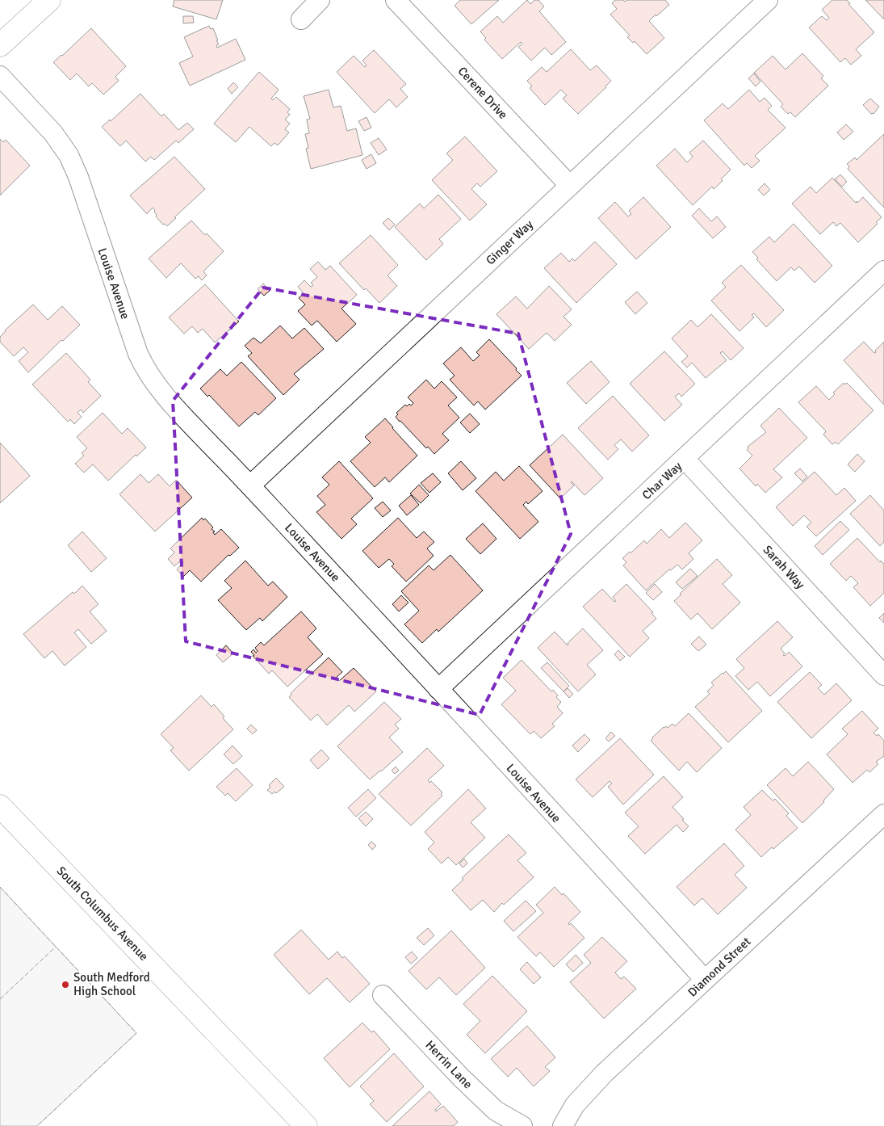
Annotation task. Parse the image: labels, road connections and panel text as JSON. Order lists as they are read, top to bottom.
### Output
{
  "streets": {
    "main road": ["South Columbus Avenue"],
    "street": [
      "Cerene Drive",
      "Ginger Way",
      "Louise Avenue",
      "Char Way",
      "Sarah Way",
      "Diamond Street",
      "Herrin Lane"
    ]
  },
  "crossings": [
    ["Cerene Drive", "Ginger Way"],
    ["Ginger Way", "Louise Avenue"],
    ["Louise Avenue", "Char Way"],
    ["Louise Avenue", "Diamond Street"],
    ["Char Way", "Sarah Way"]
  ],
  "places": ["South Medford High School"]
}
